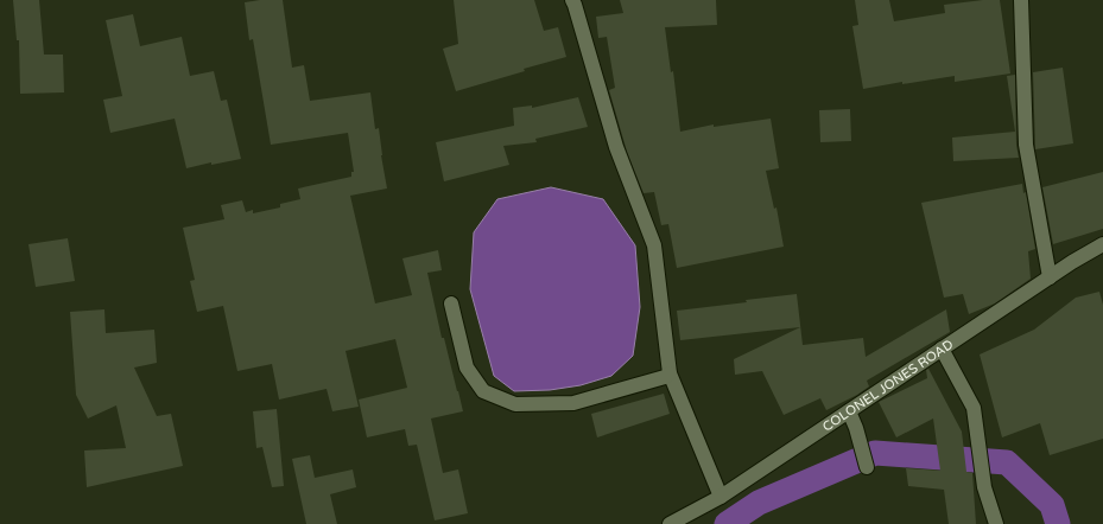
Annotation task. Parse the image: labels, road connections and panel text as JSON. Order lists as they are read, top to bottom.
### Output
{
  "streets": {
    "street": ["COLONEL JONES ROAD"]
  }
}
